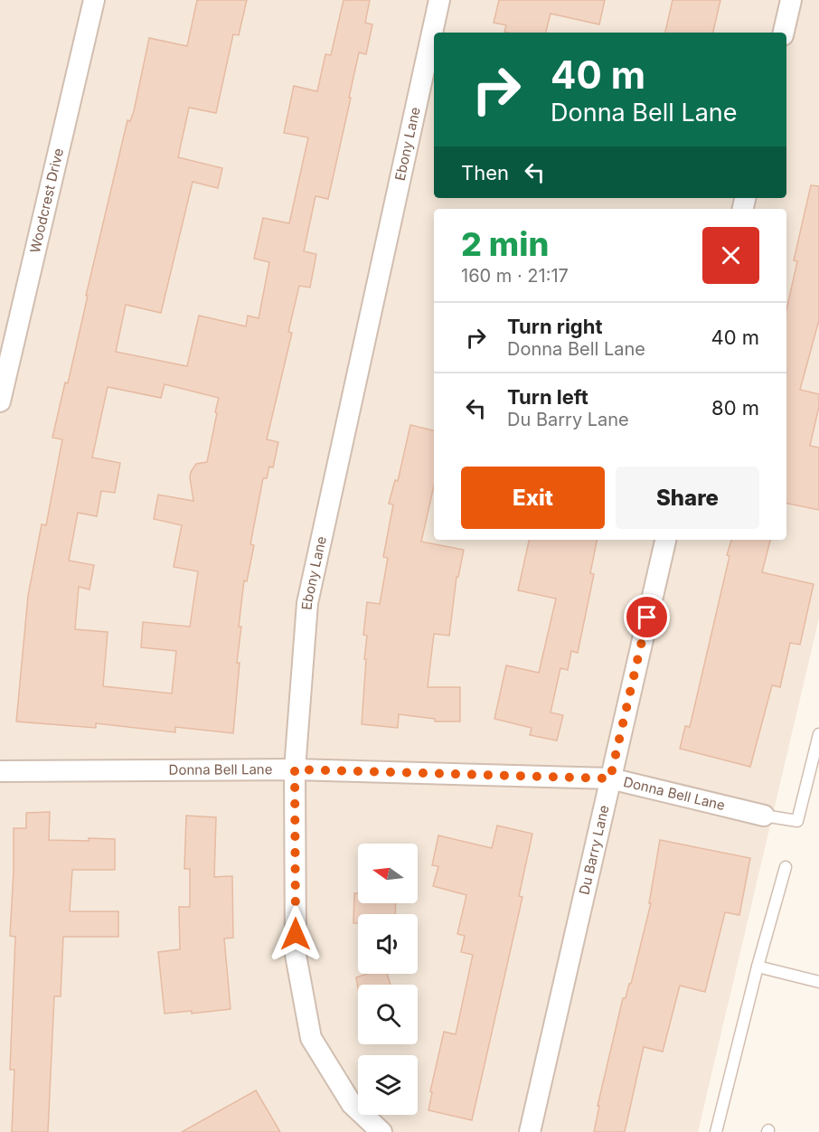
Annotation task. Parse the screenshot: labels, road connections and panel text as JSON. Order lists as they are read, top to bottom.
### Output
{
  "streets": {
    "street": [
      "Ebony Lane",
      "Woodcrest Drive",
      "Donna Bell Lane",
      "Du Barry Lane"
    ]
  },
  "crossings": [
    ["Ebony Lane", "Donna Bell Lane"],
    ["Donna Bell Lane", "Du Barry Lane"]
  ],
  "north": "left",
  "page": {
    "turn": ["40 m", "Donna Bell Lane"],
    "then": "Then",
    "heading": ["2 min", "160 m · 21:17"],
    "list": [
      {
        "name": "Turn right",
        "note": "Donna Bell Lane",
        "value": "40 m"
      },
      {
        "name": "Turn left",
        "note": "Du Barry Lane",
        "value": "80 m"
      }
    ],
    "buttons": ["Exit", "Share"]
  }
}
